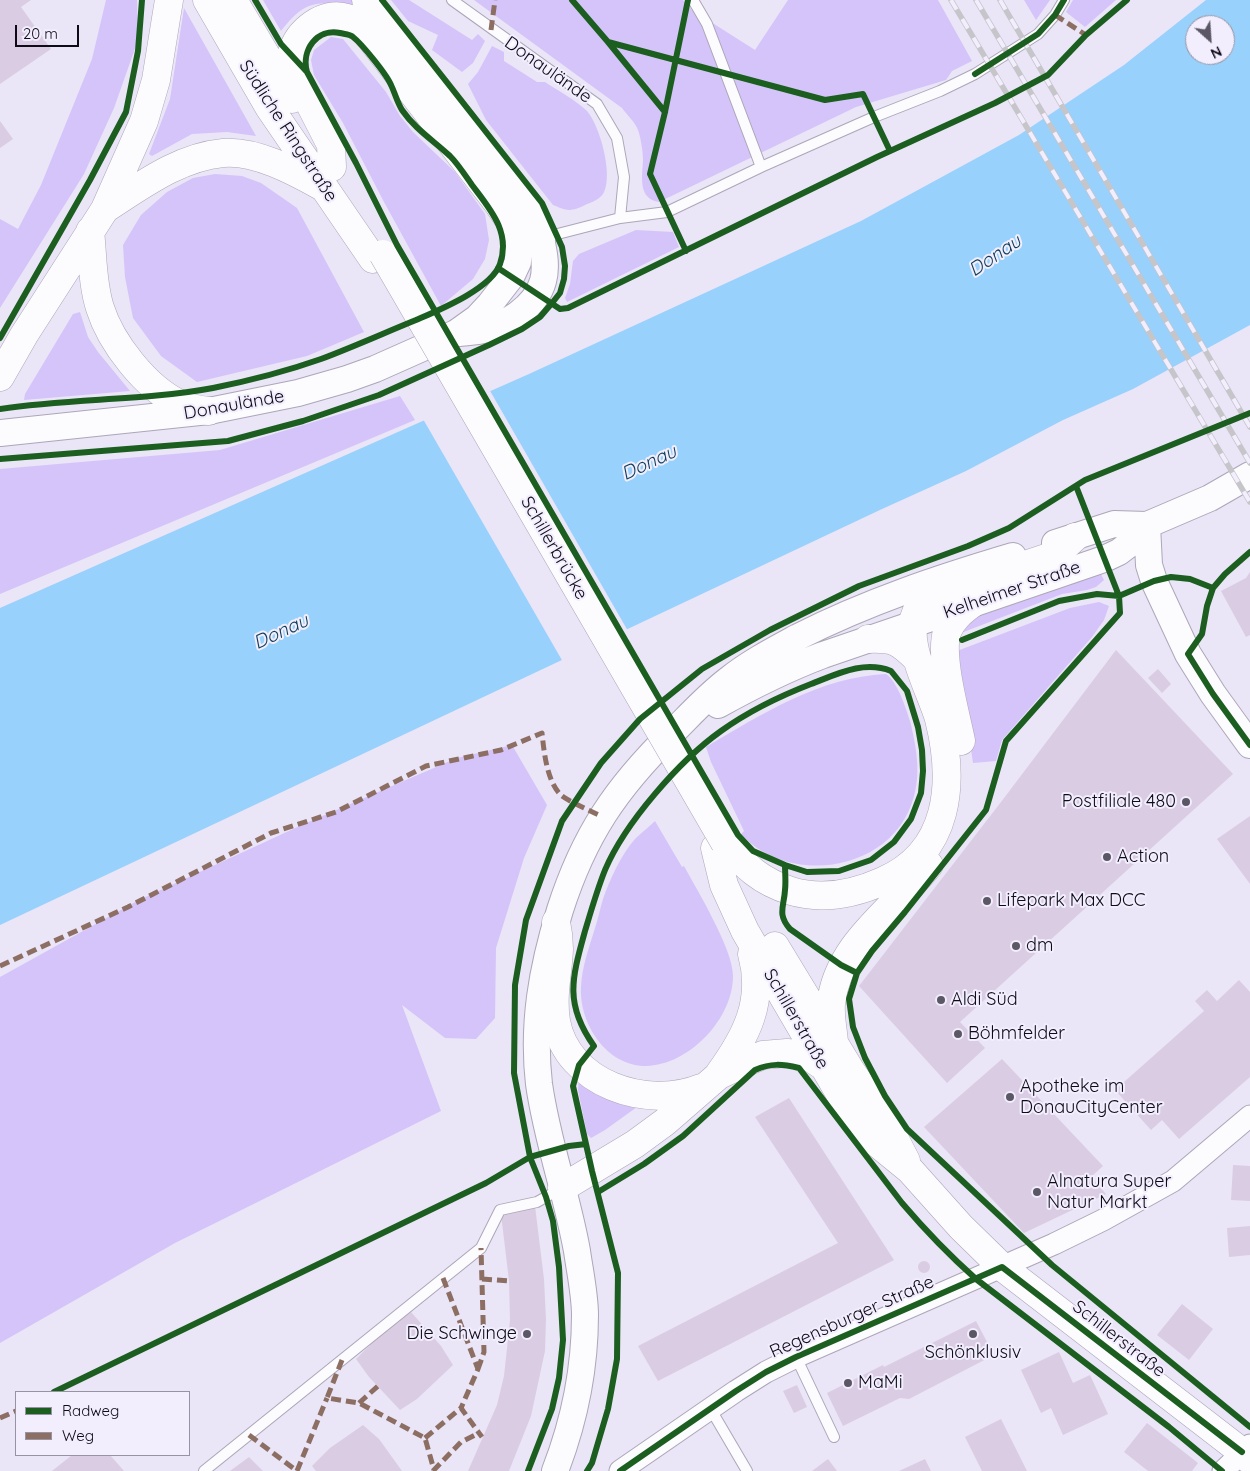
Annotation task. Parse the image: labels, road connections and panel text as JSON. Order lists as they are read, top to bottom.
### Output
{
  "streets": {
    "main road": ["Südliche Ringstraße", "Schillerbrücke", "Schillerstraße"],
    "street": ["Donaulände", "Kelheimer Straße", "Regensburger Straße"]
  },
  "crossings": [
    ["Südliche Ringstraße", "Schillerbrücke"],
    ["Schillerbrücke", "Schillerstraße"],
    ["Schillerstraße", "Regensburger Straße"]
  ],
  "water": ["Donau"],
  "places": [
    "Postfiliale 480",
    "Action",
    "Lifepark Max DCC",
    "dm",
    "Aldi Süd",
    "Böhmfelder",
    "Apotheke im DonauCityCenter",
    "Alnatura Super Natur Markt",
    "Die Schwinge",
    "Schönklusiv",
    "MaMi"
  ],
  "legend": ["Radweg", "Weg"],
  "scale_bar": "20 m",
  "north": "bottom right"
}
